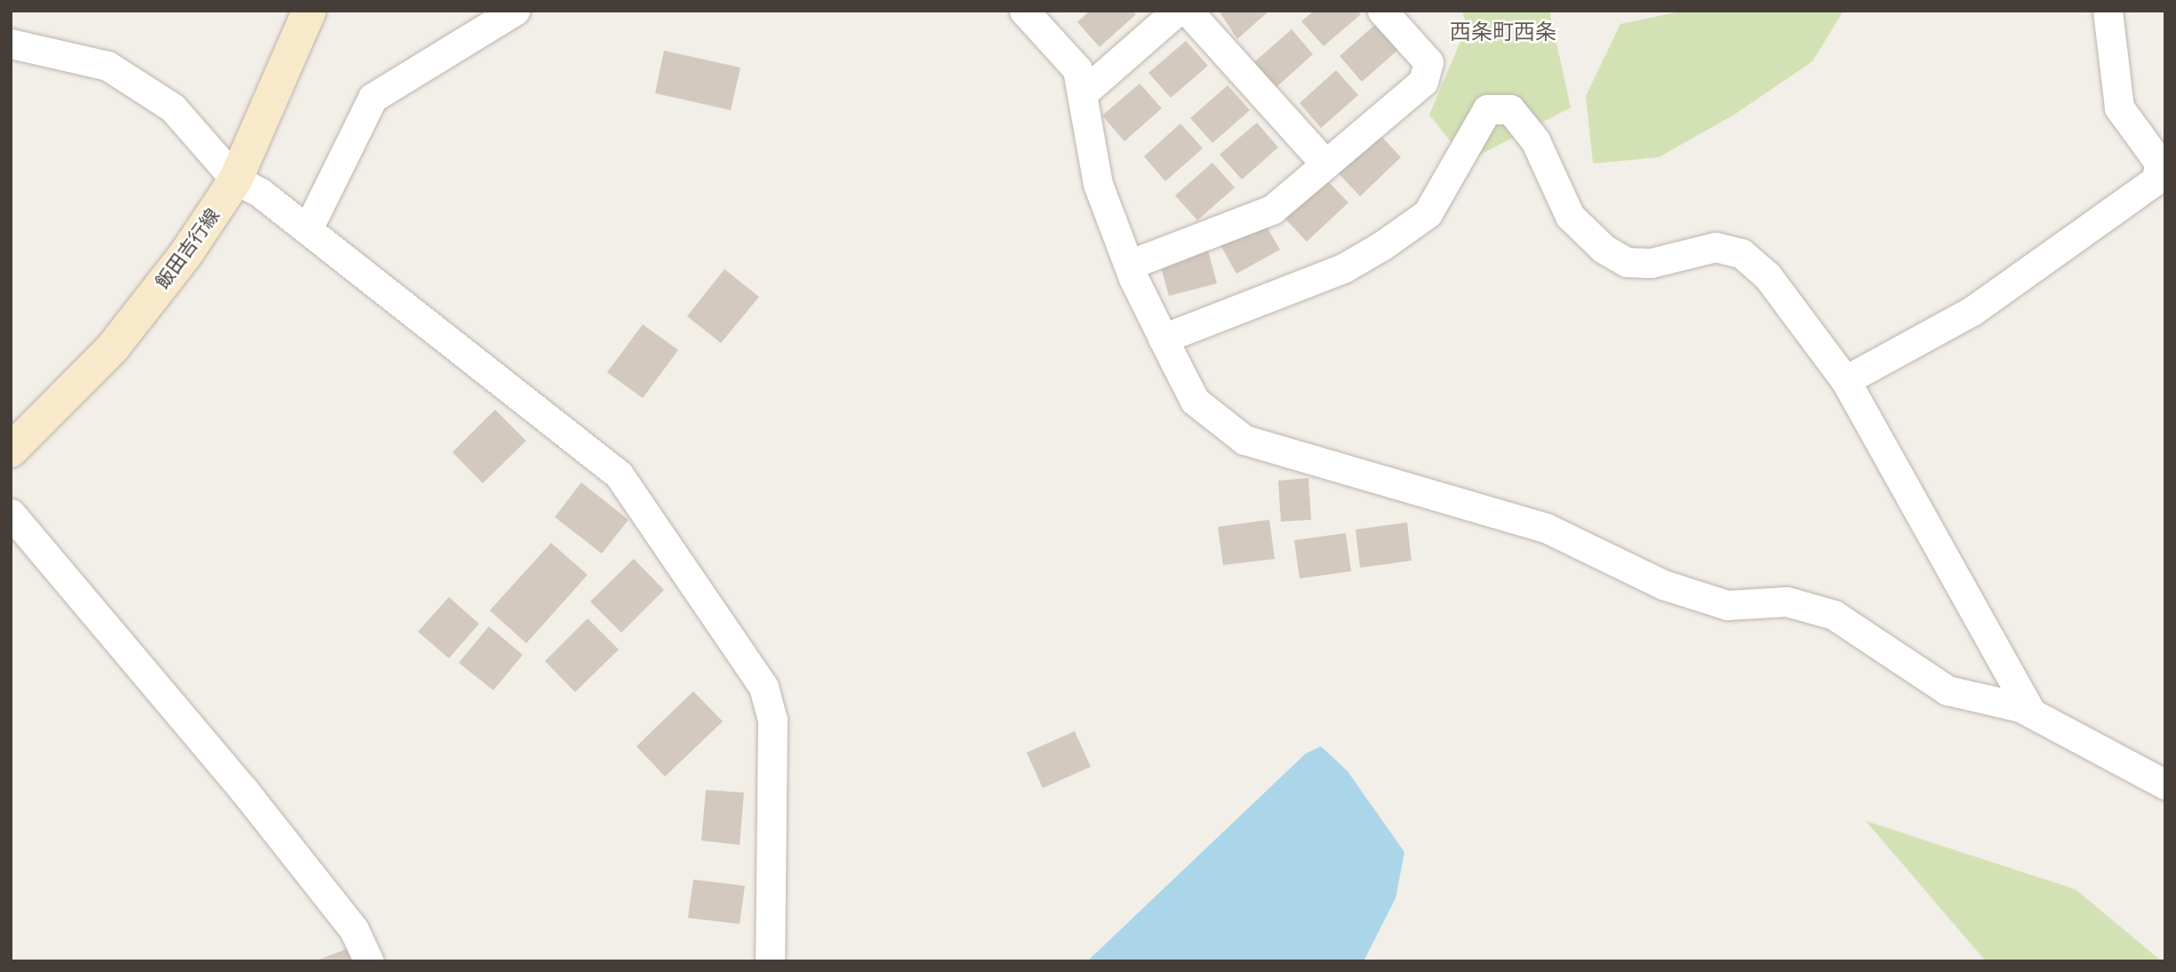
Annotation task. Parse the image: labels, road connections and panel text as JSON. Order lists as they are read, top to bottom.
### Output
{
  "streets": {
    "main road": ["飯田吉行線"]
  },
  "districts": ["西条町西条"]
}
